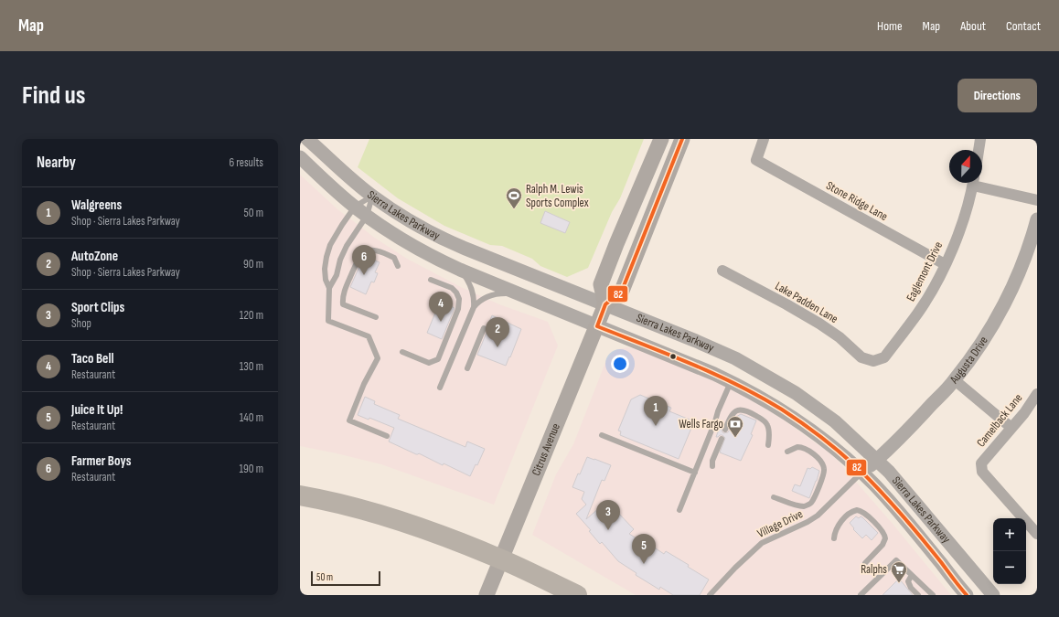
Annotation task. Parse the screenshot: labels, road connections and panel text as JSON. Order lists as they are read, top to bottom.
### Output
{
  "streets": {
    "main road": ["Citrus Avenue"],
    "street": [
      "Stone Ridge Lane",
      "Sierra Lakes Parkway",
      "Eaglemont Drive",
      "Lake Padden Lane",
      "Augusta Drive",
      "Camelback Lane"
    ],
    "lane": ["Village Drive"]
  },
  "crossings": [
    ["Stone Ridge Lane", "Eaglemont Drive"],
    ["Sierra Lakes Parkway", "Augusta Drive"],
    ["Sierra Lakes Parkway", "Citrus Avenue"],
    ["Sierra Lakes Parkway", "Village Drive"],
    ["Eaglemont Drive", "Lake Padden Lane"],
    ["Augusta Drive", "Village Drive"]
  ],
  "places": {
    "sports": ["Ralph M. Lewis Sports Complex"],
    "bank": ["Wells Fargo"],
    "supermarket": ["Ralphs"]
  },
  "lines": ["transit line 82"],
  "scale_bar": "50 m",
  "north": "top",
  "page": {
    "header": "Map",
    "nav": [
      "Home",
      "Map",
      "About",
      "Contact"
    ],
    "buttons": "Directions",
    "title": "Find us",
    "heading": ["Nearby", "6 results"],
    "list": [
      {
        "mark": "1",
        "name": "Walgreens",
        "note": "Shop · Sierra Lakes Parkway",
        "value": "50 m"
      },
      {
        "mark": "2",
        "name": "AutoZone",
        "note": "Shop · Sierra Lakes Parkway",
        "value": "90 m"
      },
      {
        "mark": "3",
        "name": "Sport Clips",
        "note": "Shop",
        "value": "120 m"
      },
      {
        "mark": "4",
        "name": "Taco Bell",
        "note": "Restaurant",
        "value": "130 m"
      },
      {
        "mark": "5",
        "name": "Juice It Up!",
        "note": "Restaurant",
        "value": "140 m"
      },
      {
        "mark": "6",
        "name": "Farmer Boys",
        "note": "Restaurant",
        "value": "190 m"
      }
    ],
    "pins": [
      "6",
      "4",
      "2",
      "1",
      "3",
      "5"
    ],
    "map_buttons": ["+", "−"],
    "scale": "50 m"
  }
}
